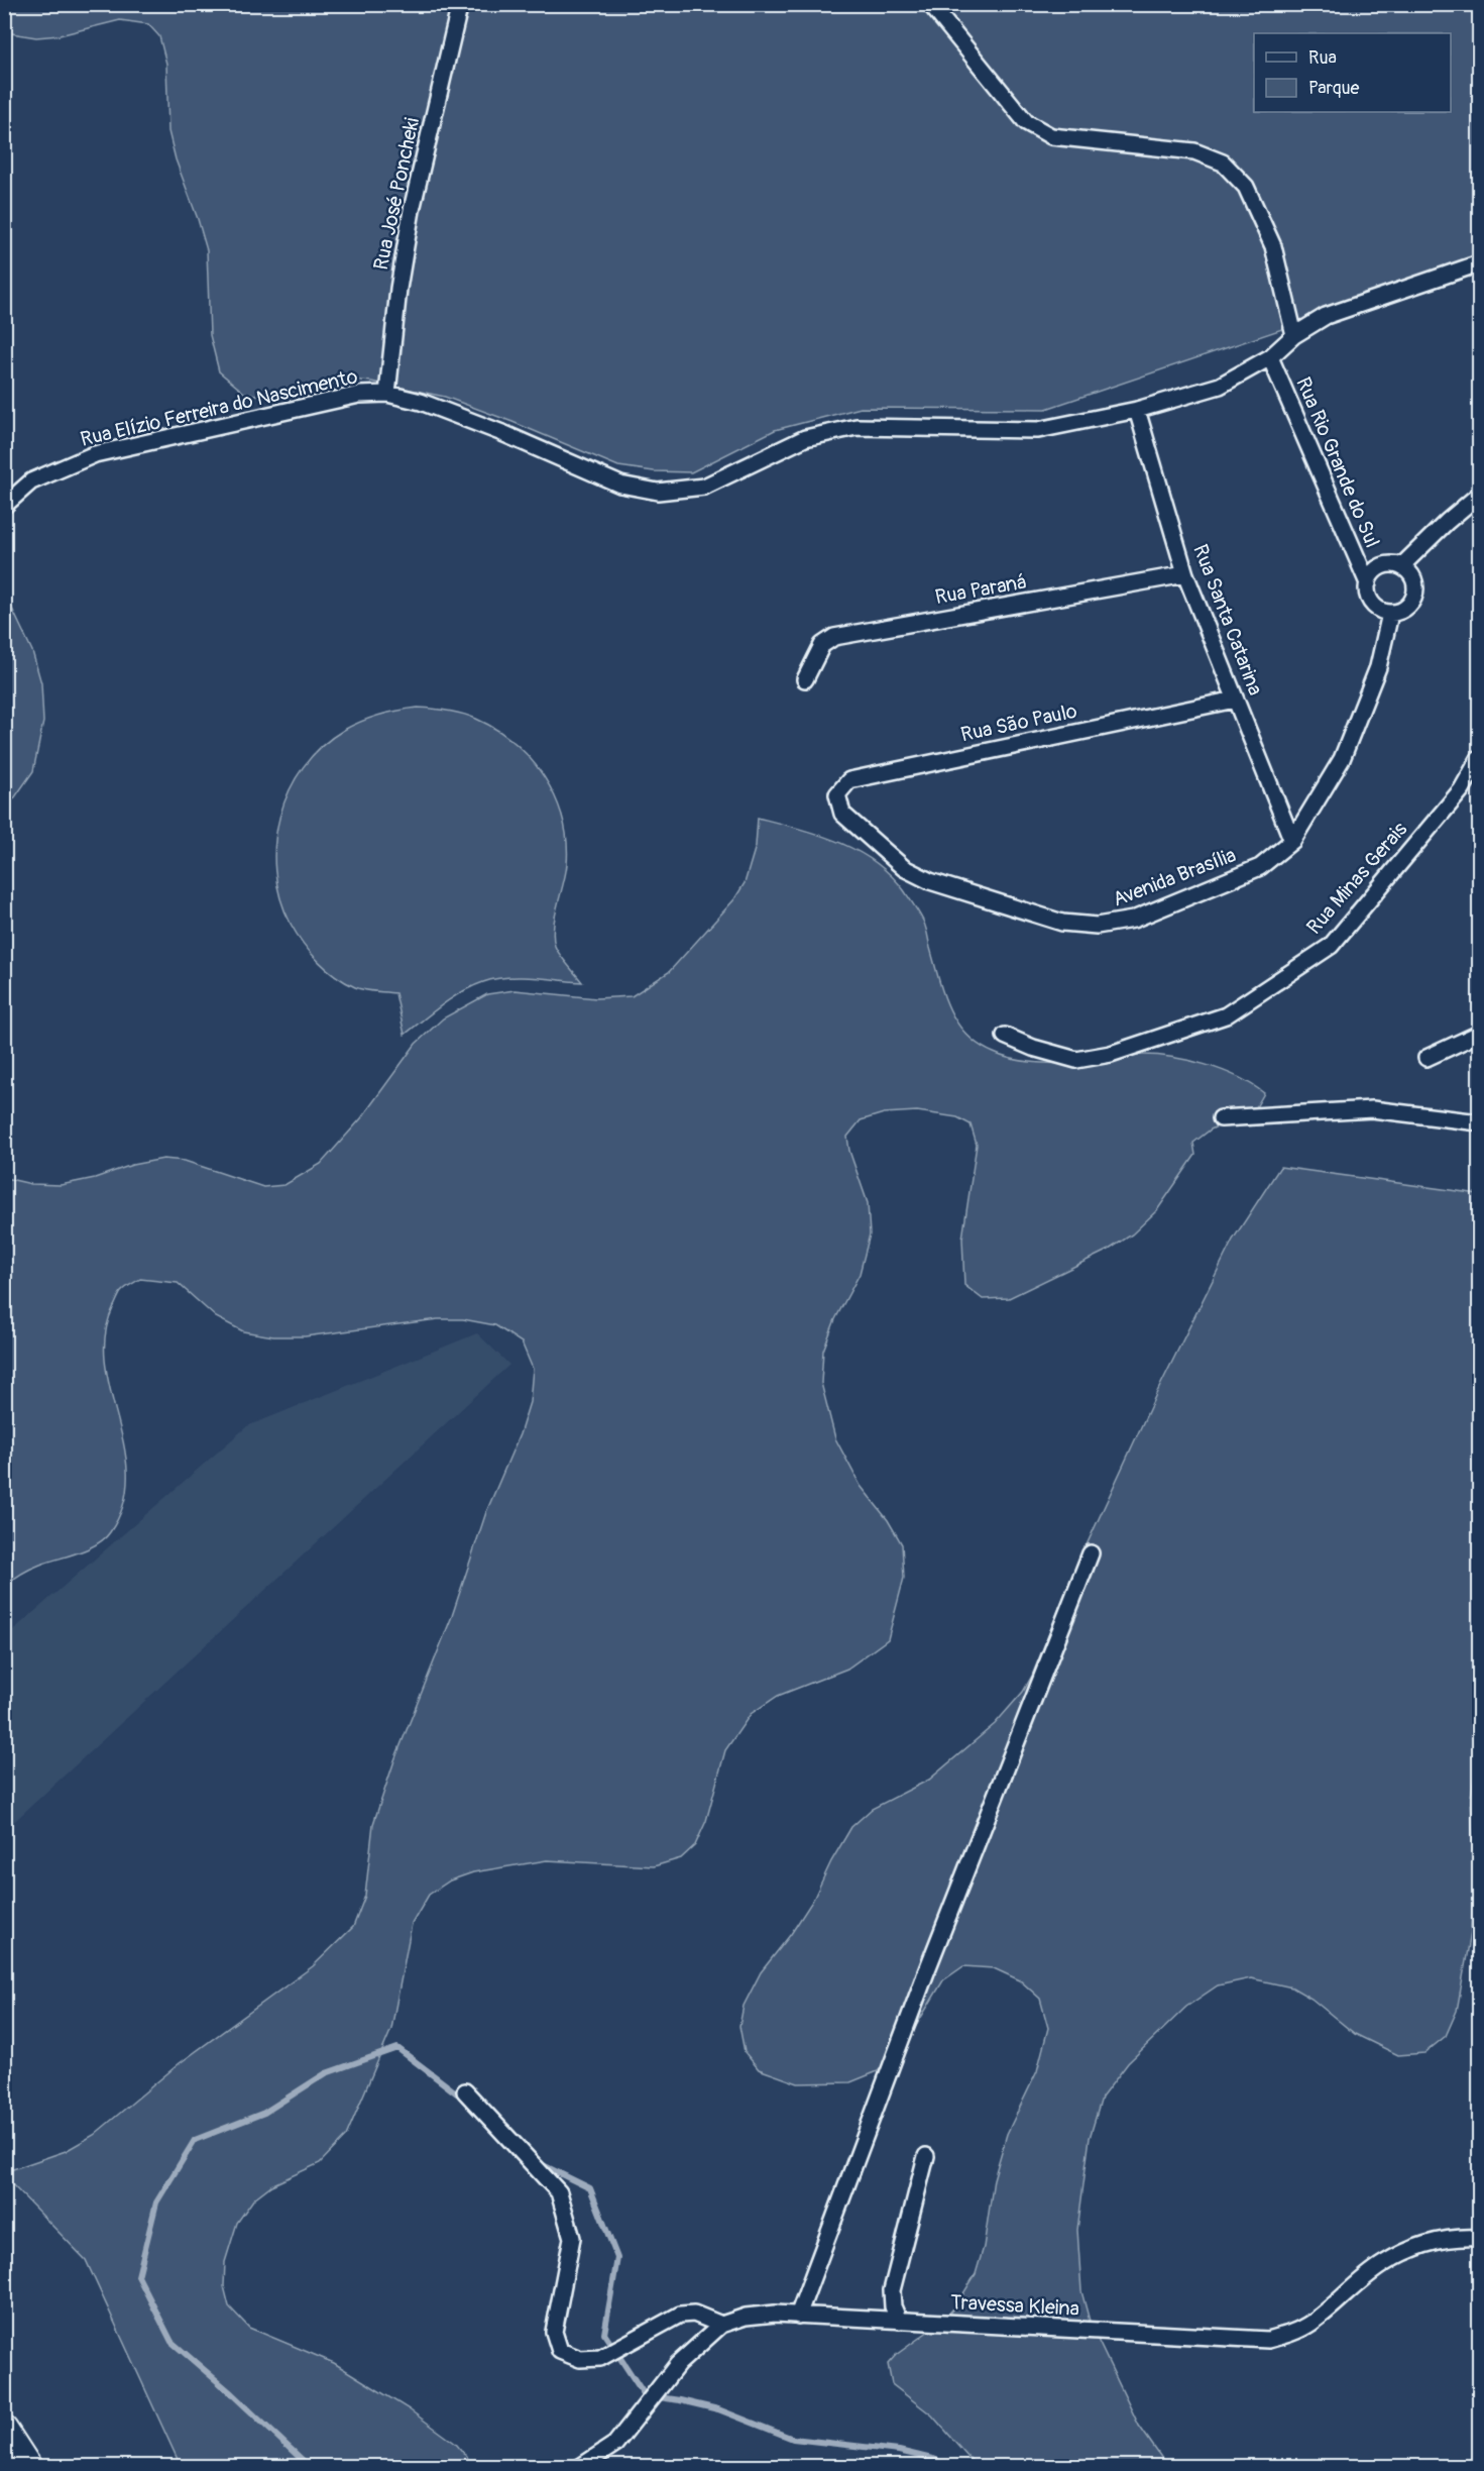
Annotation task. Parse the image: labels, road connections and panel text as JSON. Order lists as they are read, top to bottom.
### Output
{
  "streets": {
    "street": [
      "Rua José Poncheki",
      "Rua Elízio Ferreira do Nascimento",
      "Rua Rio Grande do Sul",
      "Rua Paraná",
      "Rua Santa Catarina",
      "Rua São Paulo",
      "Avenida Brasília",
      "Rua Minas Gerais",
      "Travessa Kleina"
    ]
  },
  "crossings": [
    ["Rua José Poncheki", "Rua Elízio Ferreira do Nascimento"],
    ["Rua Elízio Ferreira do Nascimento", "Rua Rio Grande do Sul"],
    ["Rua Elízio Ferreira do Nascimento", "Rua Santa Catarina"],
    ["Rua Rio Grande do Sul", "Avenida Brasília"],
    ["Rua Paraná", "Rua Santa Catarina"],
    ["Rua Santa Catarina", "Rua São Paulo"],
    ["Rua Santa Catarina", "Avenida Brasília"],
    ["Rua São Paulo", "Avenida Brasília"]
  ],
  "legend": ["Rua", "Parque"]
}
